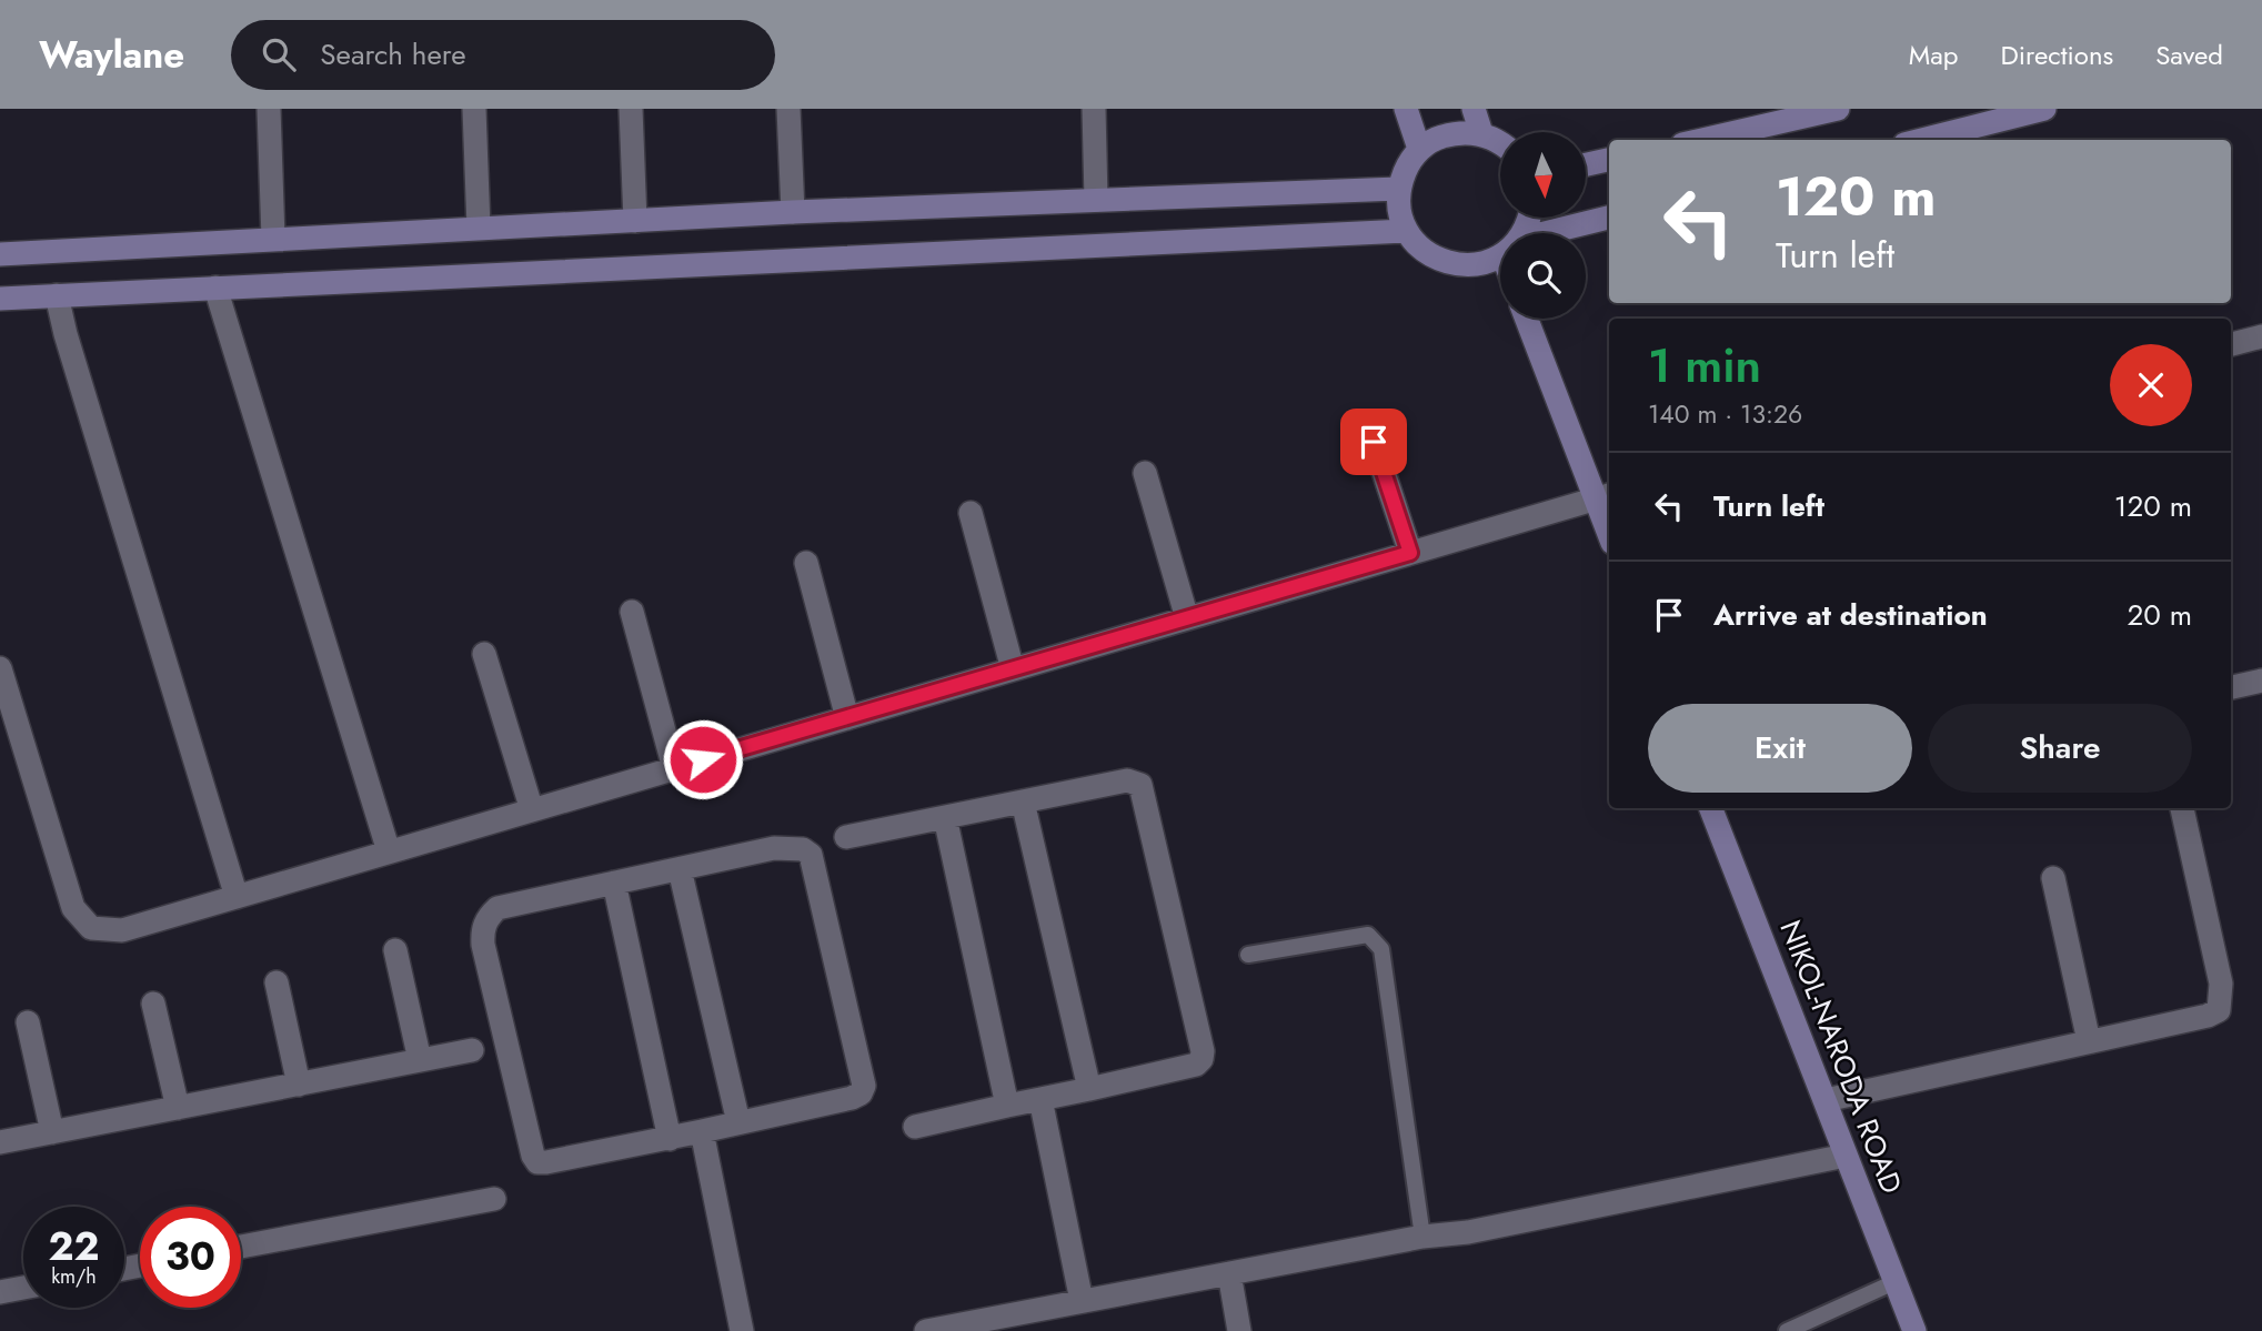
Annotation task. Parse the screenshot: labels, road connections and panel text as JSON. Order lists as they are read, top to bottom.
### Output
{
  "streets": {
    "street": ["NIKOL-NARODA ROAD"]
  },
  "north": "bottom",
  "page": {
    "header": "Waylane",
    "search": "Search here",
    "nav": ["Map", "Directions", "Saved"],
    "turn": ["120 m", "Turn left"],
    "heading": ["1 min", "140 m · 13:26"],
    "list": [
      {
        "name": "Turn left",
        "value": "120 m"
      },
      {
        "name": "Arrive at destination",
        "value": "20 m"
      }
    ],
    "buttons": ["Exit", "Share"],
    "speed": "22 km/h",
    "limit": "30"
  }
}
